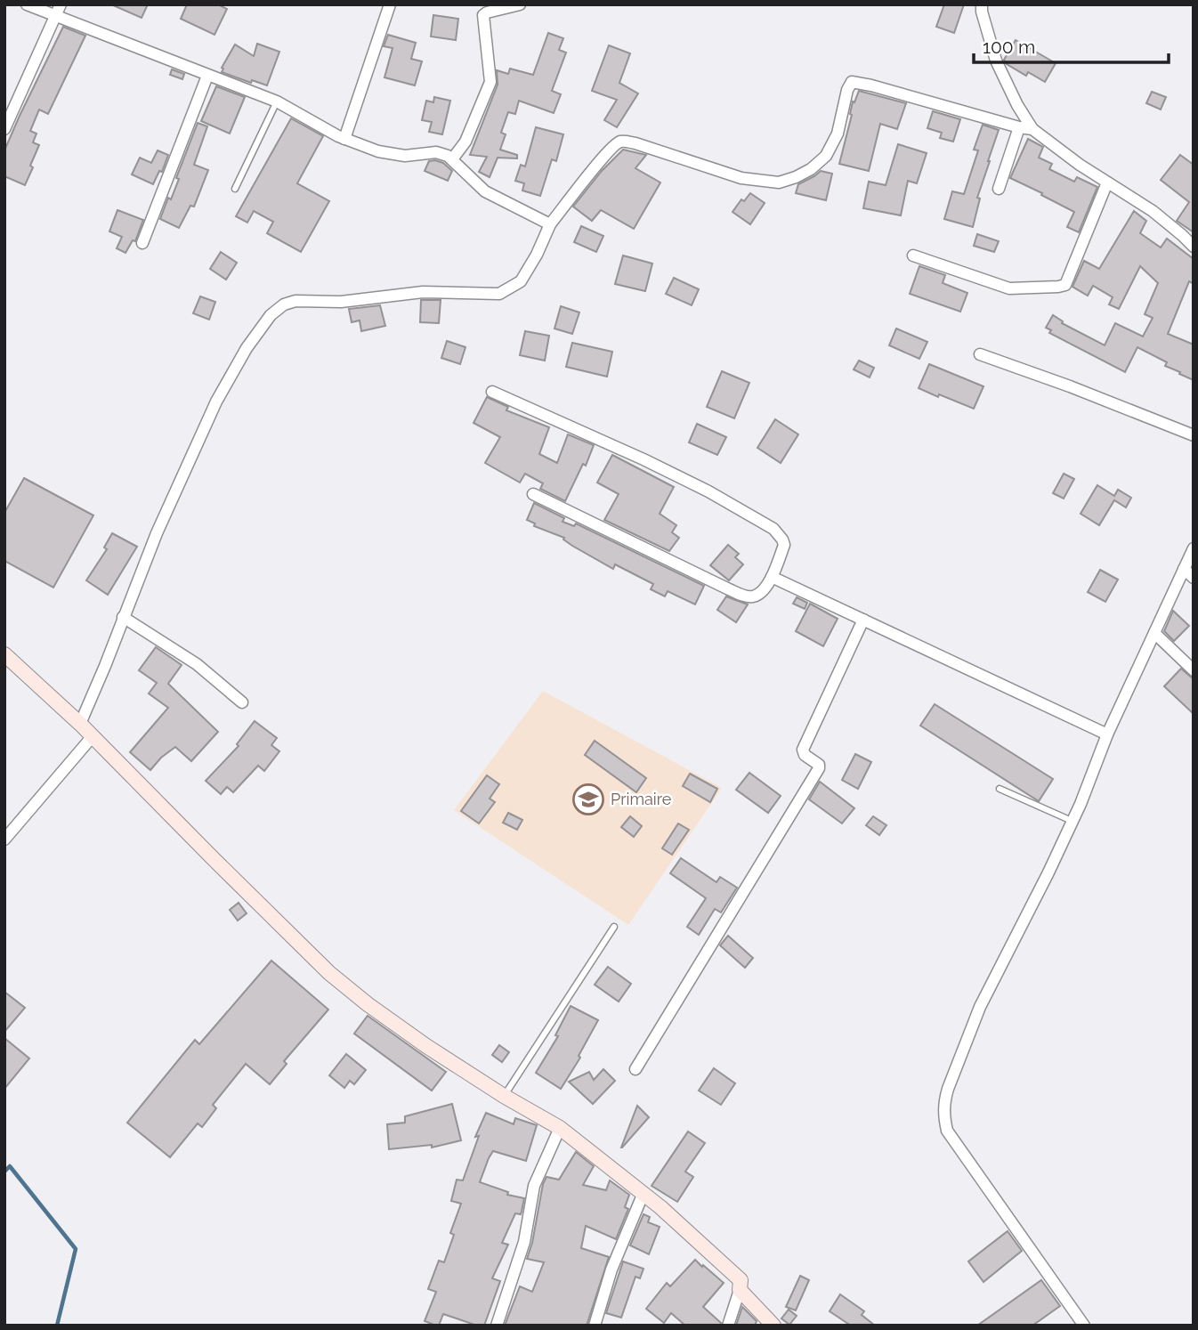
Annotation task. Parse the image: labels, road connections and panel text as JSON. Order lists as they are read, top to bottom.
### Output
{
  "places": {
    "school or university": ["Primaire"]
  },
  "scale_bar": "100 m"
}
